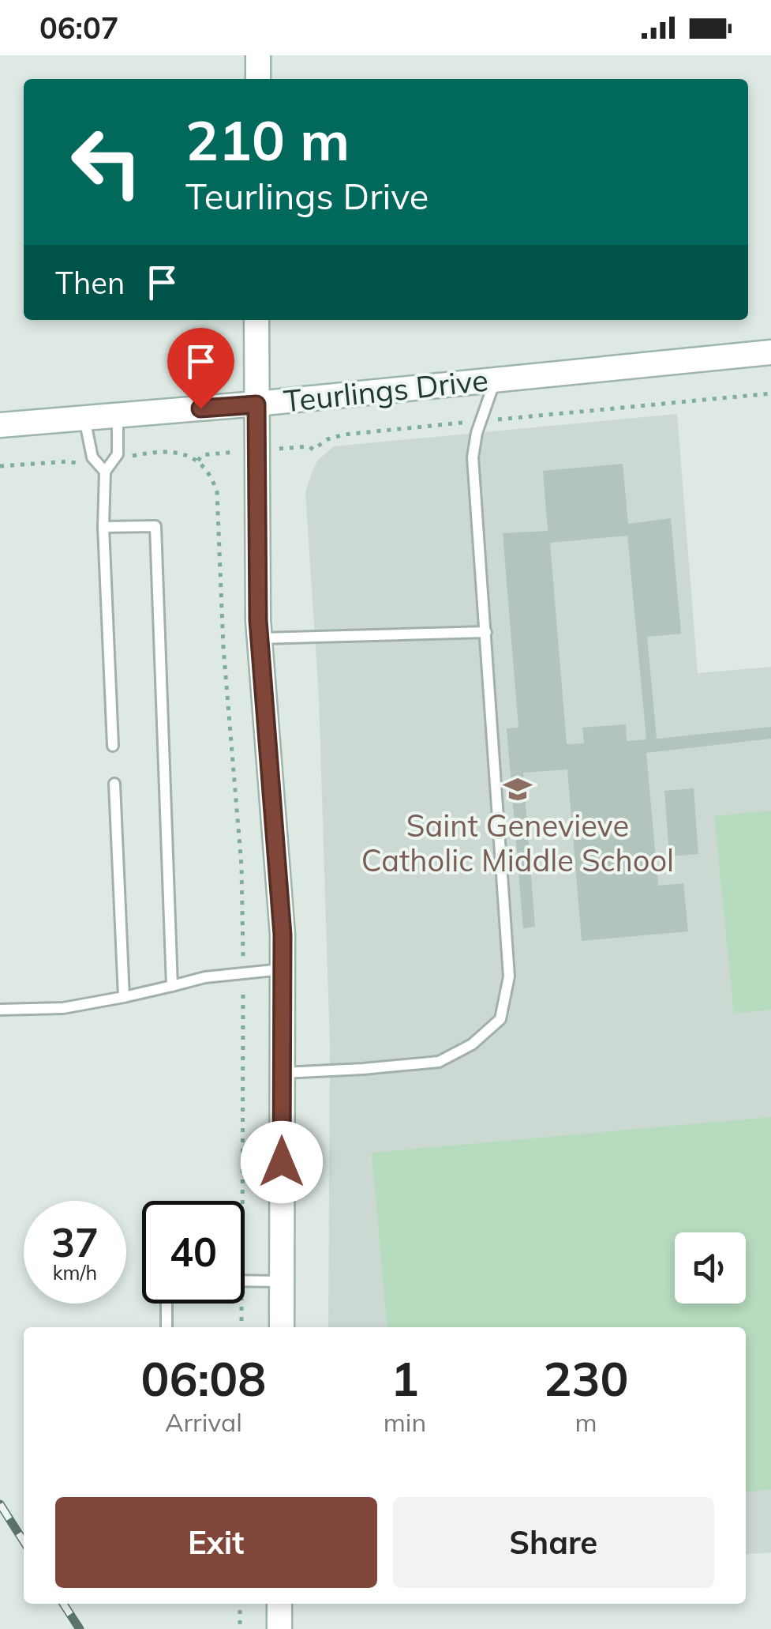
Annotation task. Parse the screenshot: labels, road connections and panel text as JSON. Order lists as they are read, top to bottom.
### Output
{
  "streets": {
    "street": ["Teurlings Drive"]
  },
  "places": {
    "school or university": ["Saint Genevieve Catholic Middle School"]
  },
  "page": {
    "status": "06:07",
    "turn": ["210 m", "Teurlings Drive"],
    "then": "Then",
    "speed": "37 km/h",
    "limit": "40",
    "eta": [
      "06:08",
      "Arrival",
      "1",
      "min",
      "230",
      "m"
    ],
    "buttons": ["Exit", "Share"]
  }
}
